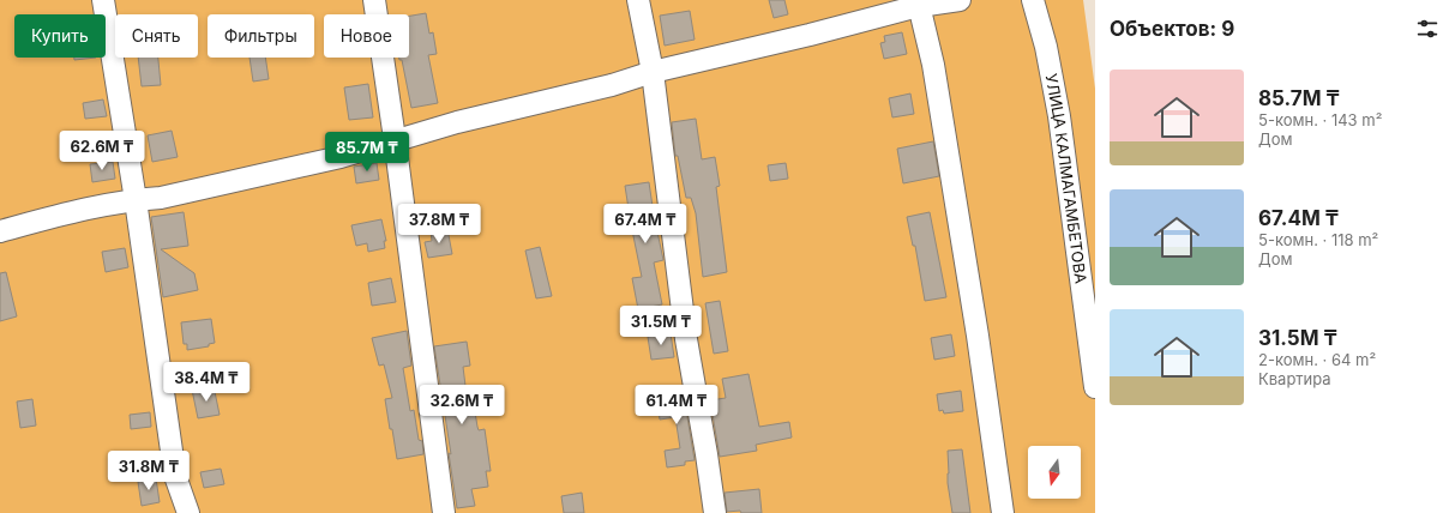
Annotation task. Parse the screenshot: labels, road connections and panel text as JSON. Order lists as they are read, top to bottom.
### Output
{
  "streets": {
    "street": ["УЛИЦА КАЛМАГАМБЕТОВА"]
  },
  "north": "bottom",
  "page": {
    "heading": "Объектов: 9",
    "chip": [
      "Купить",
      "Снять",
      "Фильтры",
      "Новое"
    ],
    "list": [
      {
        "name": "85.7M ₸",
        "note": "5-комн. · 143 m² · Дом"
      },
      {
        "name": "67.4M ₸",
        "note": "5-комн. · 118 m² · Дом"
      },
      {
        "name": "31.5M ₸",
        "note": "2-комн. · 64 m² · Квартира"
      }
    ],
    "price": [
      "62.6M ₸",
      "85.7M ₸",
      "37.8M ₸",
      "67.4M ₸",
      "31.5M ₸",
      "38.4M ₸",
      "32.6M ₸",
      "61.4M ₸",
      "31.8M ₸"
    ]
  }
}
